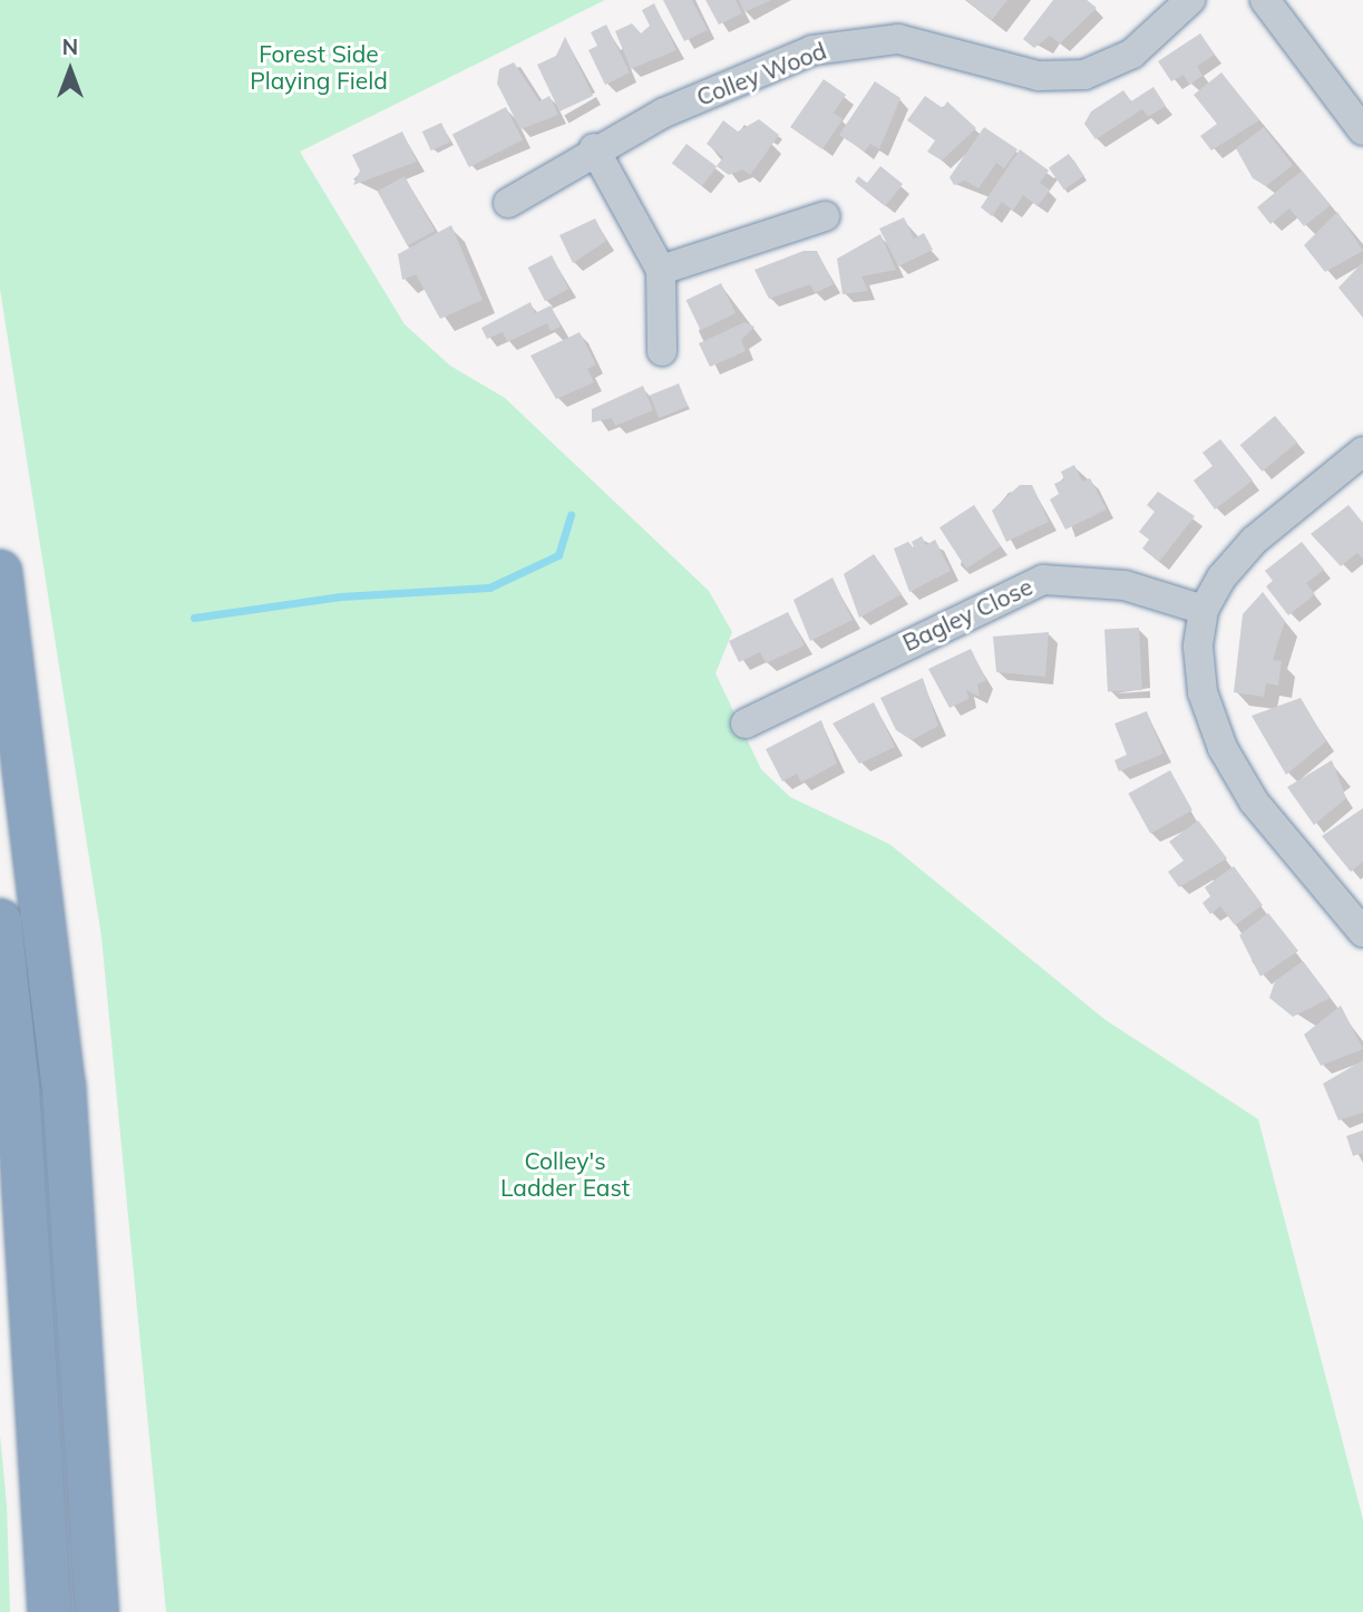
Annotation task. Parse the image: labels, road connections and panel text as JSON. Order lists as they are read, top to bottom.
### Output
{
  "streets": {
    "street": ["Colley Wood", "Bagley Close"]
  },
  "parks": ["Forest Side Playing Field", "Colley's Ladder East"],
  "north": "top"
}
